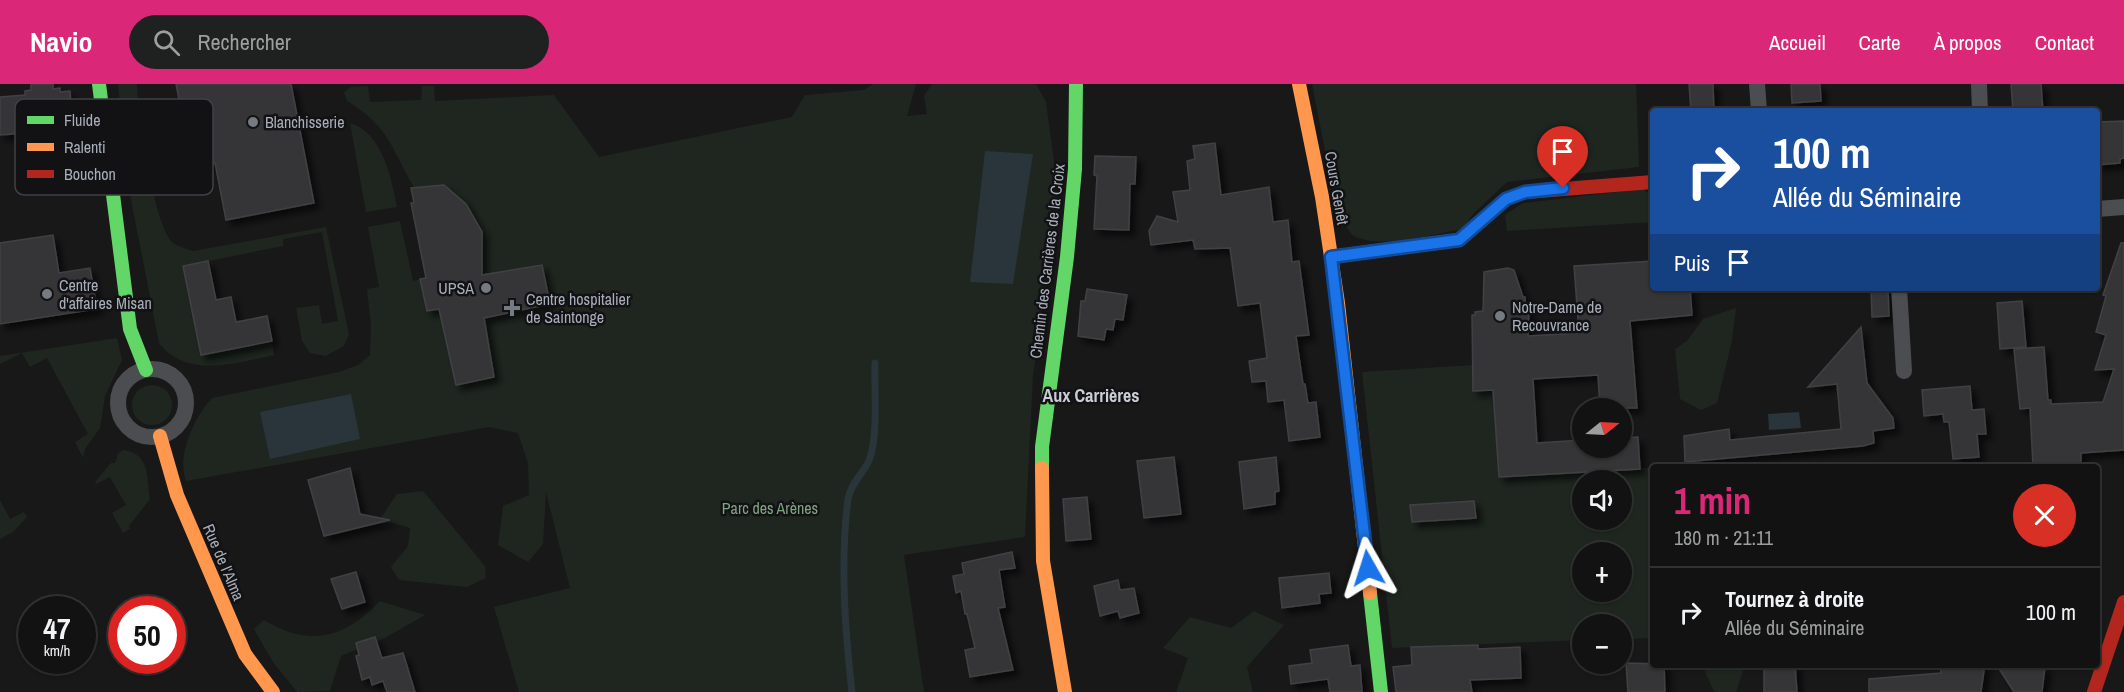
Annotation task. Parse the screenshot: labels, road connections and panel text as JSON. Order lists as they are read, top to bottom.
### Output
{
  "streets": {
    "street": ["Cours Genêt", "Chemin des Carrières de la Croix", "Rue de l'Alma"]
  },
  "districts": ["Aux Carrières"],
  "parks": ["Parc des Arènes"],
  "places": {
    "other": [
      "Blanchisserie",
      "UPSA",
      "Centre d'affaires Misan",
      "Notre-Dame de Recouvrance"
    ],
    "health": ["Centre hospitalier de Saintonge"]
  },
  "legend": ["Fluide", "Ralenti", "Bouchon"],
  "north": "right",
  "page": {
    "header": "Navio",
    "search": "Rechercher",
    "nav": [
      "Accueil",
      "Carte",
      "À propos",
      "Contact"
    ],
    "turn": ["100 m", "Allée du Séminaire"],
    "then": "Puis",
    "map_buttons": ["+", "−"],
    "heading": ["1 min", "180 m · 21:11"],
    "list": [
      {
        "name": "Tournez à droite",
        "note": "Allée du Séminaire",
        "value": "100 m"
      }
    ],
    "speed": "47 km/h",
    "limit": "50"
  }
}
